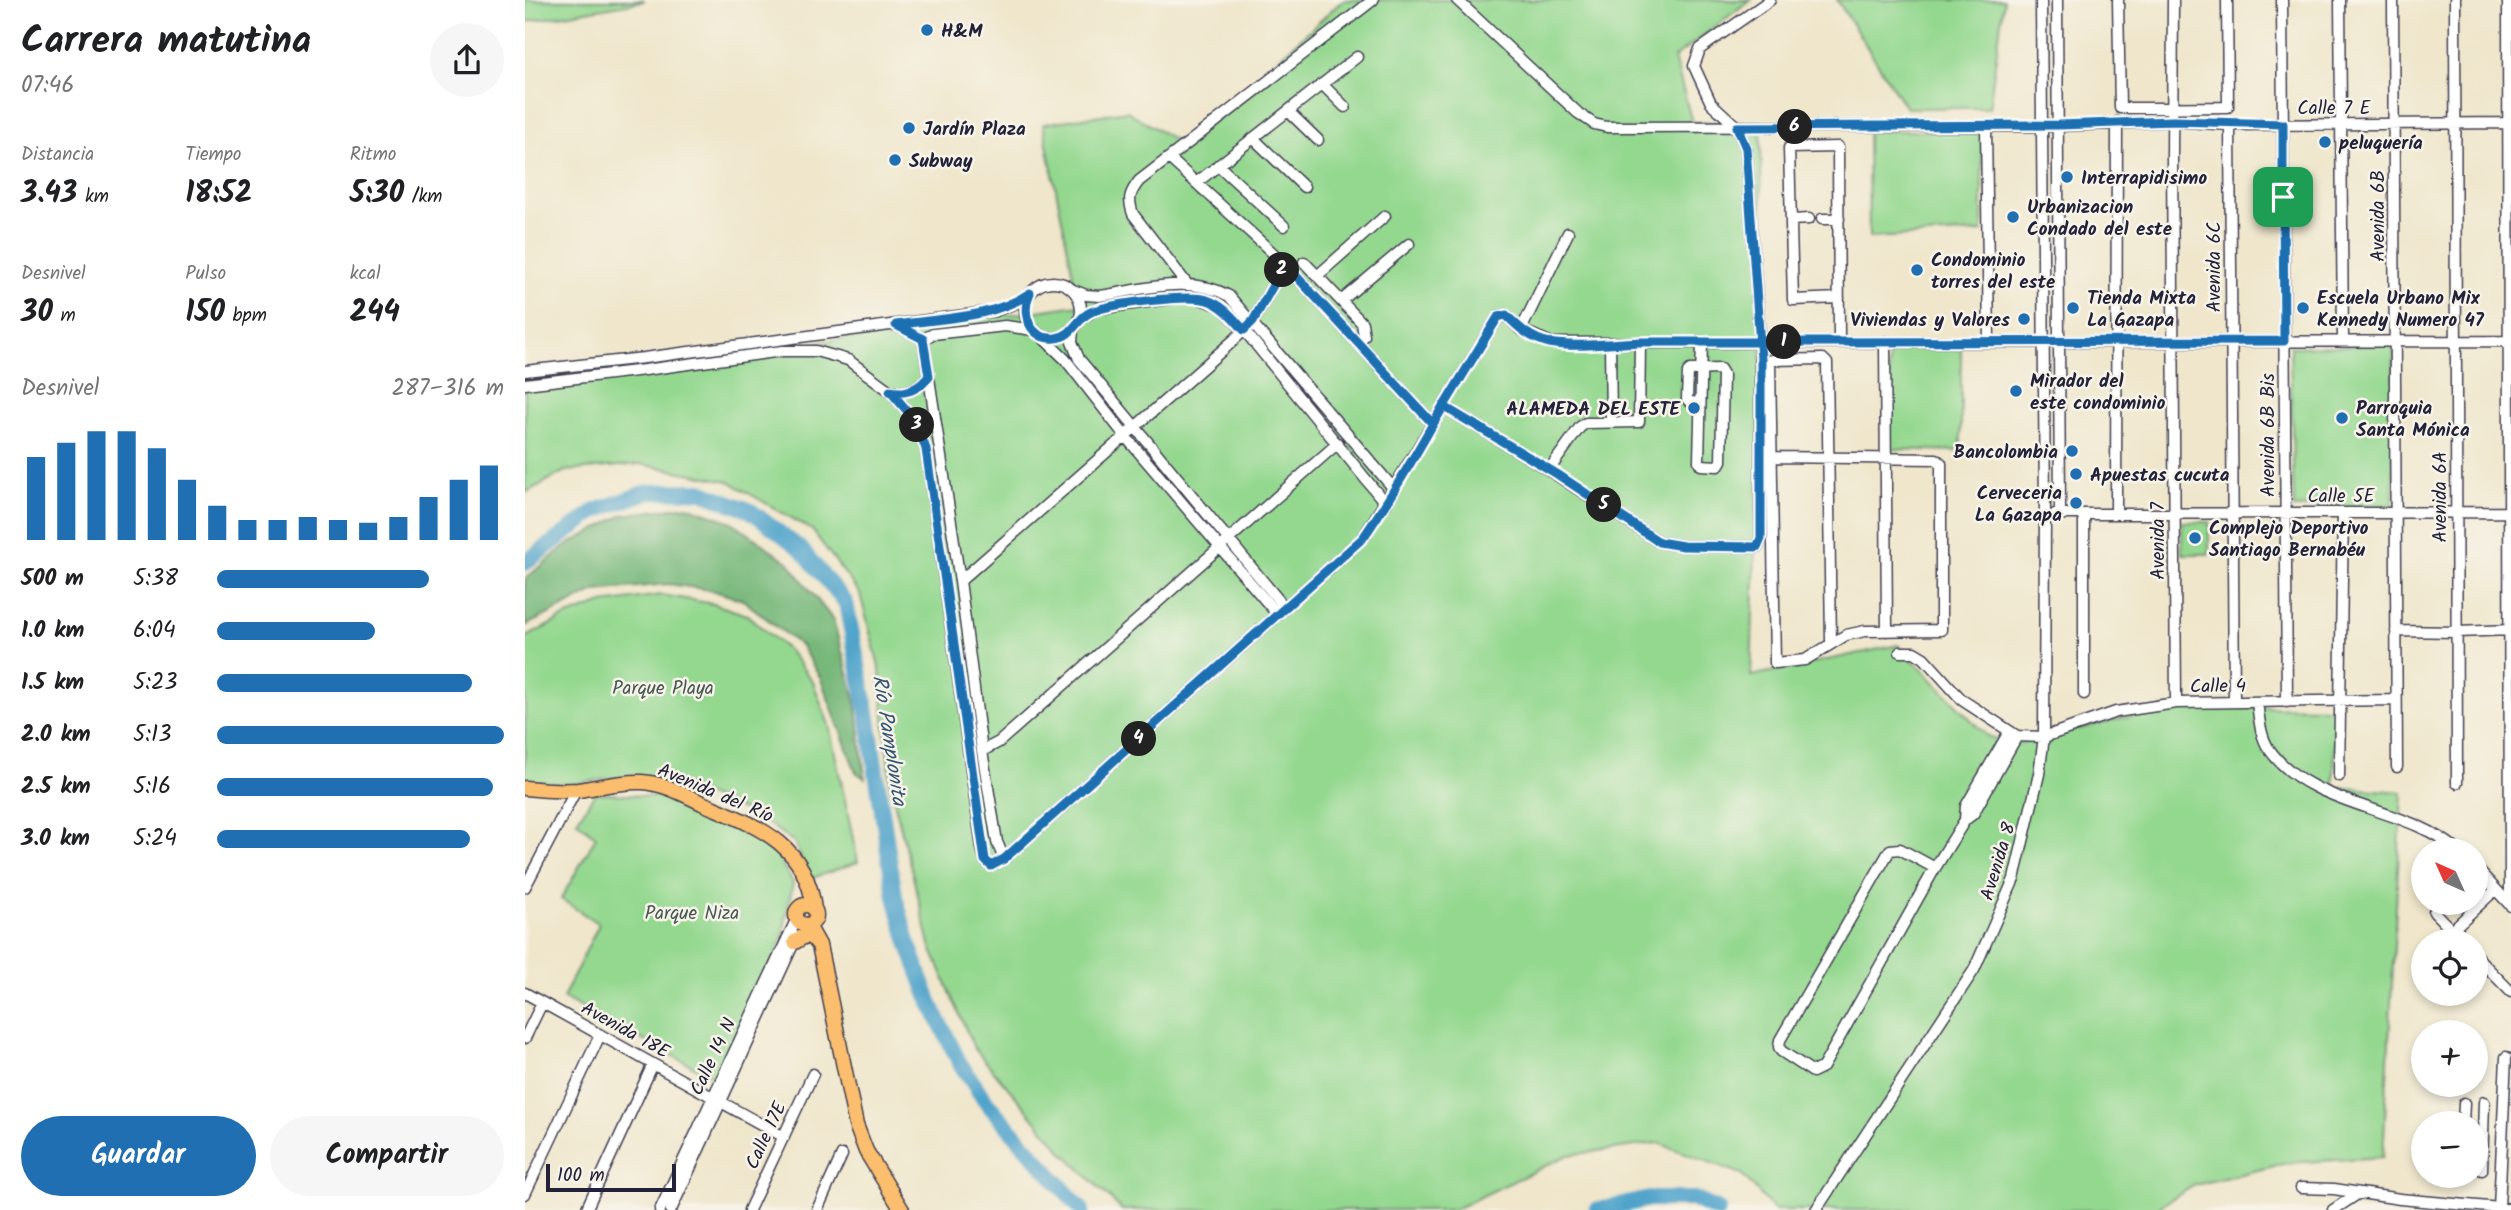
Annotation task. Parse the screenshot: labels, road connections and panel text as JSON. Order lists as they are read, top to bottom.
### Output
{
  "streets": {
    "main road": ["Avenida del Río"],
    "street": [
      "Calle 7 E",
      "Avenida 6B",
      "Avenida 6C",
      "Avenida 6B Bis",
      "Calle 5E",
      "Avenida 6A",
      "Avenida 7",
      "Calle 4",
      "Avenida 8",
      "Avenida 18E",
      "Calle 14 N",
      "Calle 17E"
    ]
  },
  "crossings": [
    ["Calle 7 E", "Avenida 6B"],
    ["Calle 7 E", "Avenida 6C"],
    ["Calle 7 E", "Avenida 6B Bis"],
    ["Calle 7 E", "Avenida 6A"],
    ["Calle 7 E", "Avenida 7"],
    ["Calle 7 E", "Avenida 8"],
    ["Avenida 6B", "Calle 5E"],
    ["Avenida 6B", "Calle 4"],
    ["Avenida 6C", "Calle 5E"],
    ["Avenida 6C", "Calle 4"],
    ["Avenida 6B Bis", "Calle 5E"],
    ["Avenida 6B Bis", "Calle 4"],
    ["Calle 5E", "Avenida 6A"],
    ["Calle 5E", "Avenida 7"],
    ["Calle 5E", "Avenida 8"],
    ["Avenida 7", "Calle 4"],
    ["Calle 4", "Avenida 8"],
    ["Avenida del Río", "Calle 14 N"],
    ["Avenida 18E", "Calle 14 N"],
    ["Avenida 18E", "Calle 17E"]
  ],
  "water": ["Río Pamplonita"],
  "parks": ["Parque Playa", "Parque Niza"],
  "places": [
    "H&M",
    "Jardín Plaza",
    "peluquería",
    "Subway",
    "Interrapidisimo",
    "Urbanizacion Condado del este",
    "Condominio torres del este",
    "Tienda Mixta La Gazapa",
    "Escuela Urbano Mix Kennedy Numero 47",
    "Viviendas y Valores",
    "Mirador del este condominio",
    "ALAMEDA DEL ESTE",
    "Parroquia Santa Mónica",
    "Bancolombia",
    "Apuestas cucuta",
    "Cerveceria La Gazapa",
    "Complejo Deportivo Santiago Bernabéu"
  ],
  "scale_bar": "100 m",
  "north": "top left",
  "page": {
    "heading": ["Carrera matutina", "07:46"],
    "pins": [
      "6",
      "2",
      "1",
      "3",
      "5",
      "4"
    ],
    "stats": [
      ["Distancia", "3.43 km"],
      ["Tiempo", "18:52"],
      ["Ritmo", "5:30 /km"],
      ["Desnivel", "30 m"],
      ["Pulso", "150 bpm"],
      ["kcal", "244"]
    ],
    "chart": ["Desnivel", "287–316 m"],
    "list": [
      {
        "name": "500 m",
        "note": "5:38"
      },
      {
        "name": "1.0 km",
        "note": "6:04"
      },
      {
        "name": "1.5 km",
        "note": "5:23"
      },
      {
        "name": "2.0 km",
        "note": "5:13"
      },
      {
        "name": "2.5 km",
        "note": "5:16"
      },
      {
        "name": "3.0 km",
        "note": "5:24"
      }
    ],
    "map_buttons": ["+", "−"],
    "buttons": ["Guardar", "Compartir"],
    "scale": "100 m"
  }
}
